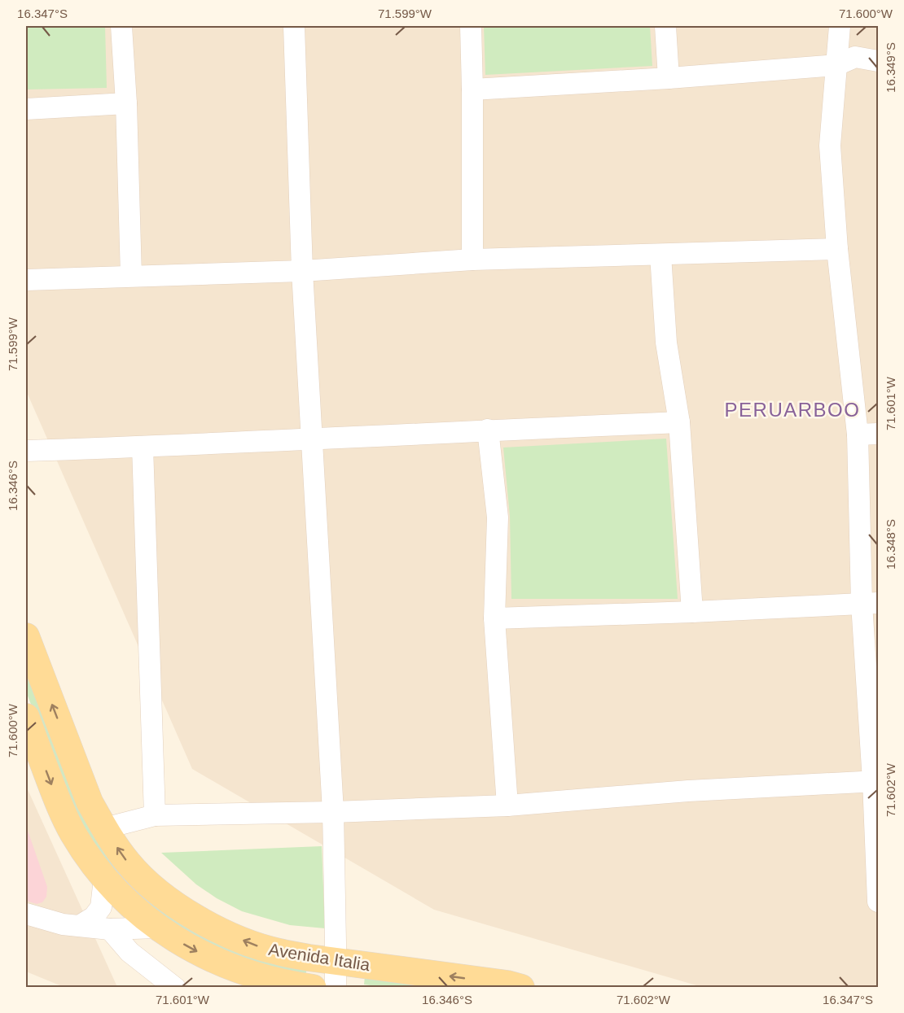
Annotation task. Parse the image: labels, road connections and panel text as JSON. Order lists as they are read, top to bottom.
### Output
{
  "streets": {
    "main road": ["Avenida Italia"]
  },
  "districts": ["PERUARBOO"],
  "coordinates": [
    "16.347°S",
    "71.599°W",
    "71.600°W",
    "16.349°S",
    "71.601°W",
    "16.346°S",
    "16.348°S",
    "71.602°W"
  ]
}
